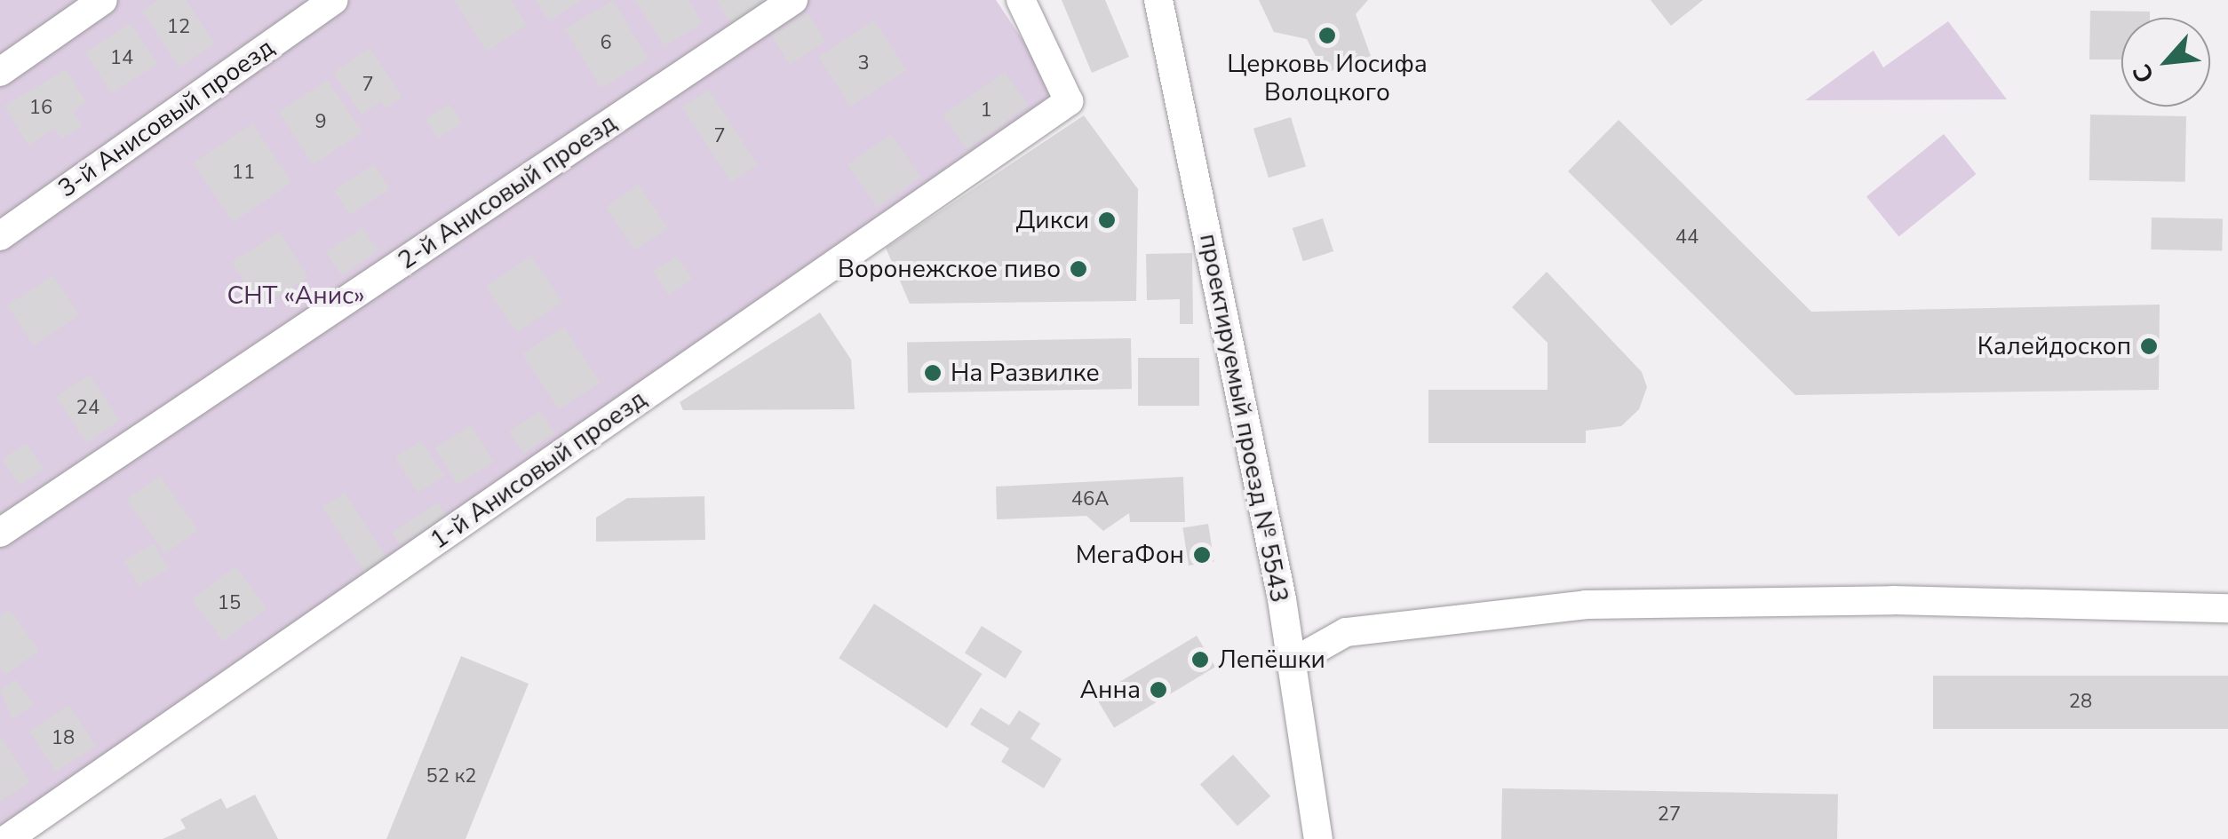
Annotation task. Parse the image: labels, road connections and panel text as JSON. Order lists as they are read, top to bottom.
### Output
{
  "streets": {
    "street": [
      "3-й Анисовый проезд",
      "2-й Анисовый проезд",
      "проектируемый проезд № 5543",
      "1-й Анисовый проезд"
    ]
  },
  "parks": ["СНТ «Анис»"],
  "places": [
    "Церковь Иосифа Волоцкого",
    "Дикси",
    "Воронежское пиво",
    "Калейдоскоп",
    "На Развилке",
    "МегаФон",
    "Лепёшки",
    "Анна"
  ],
  "house_numbers": [
    "12",
    "6",
    "14",
    "3",
    "7",
    "16",
    "1",
    "9",
    "7",
    "11",
    "44",
    "24",
    "46А",
    "15",
    "28",
    "18",
    "52 к2",
    "27"
  ],
  "north": "bottom left"
}
